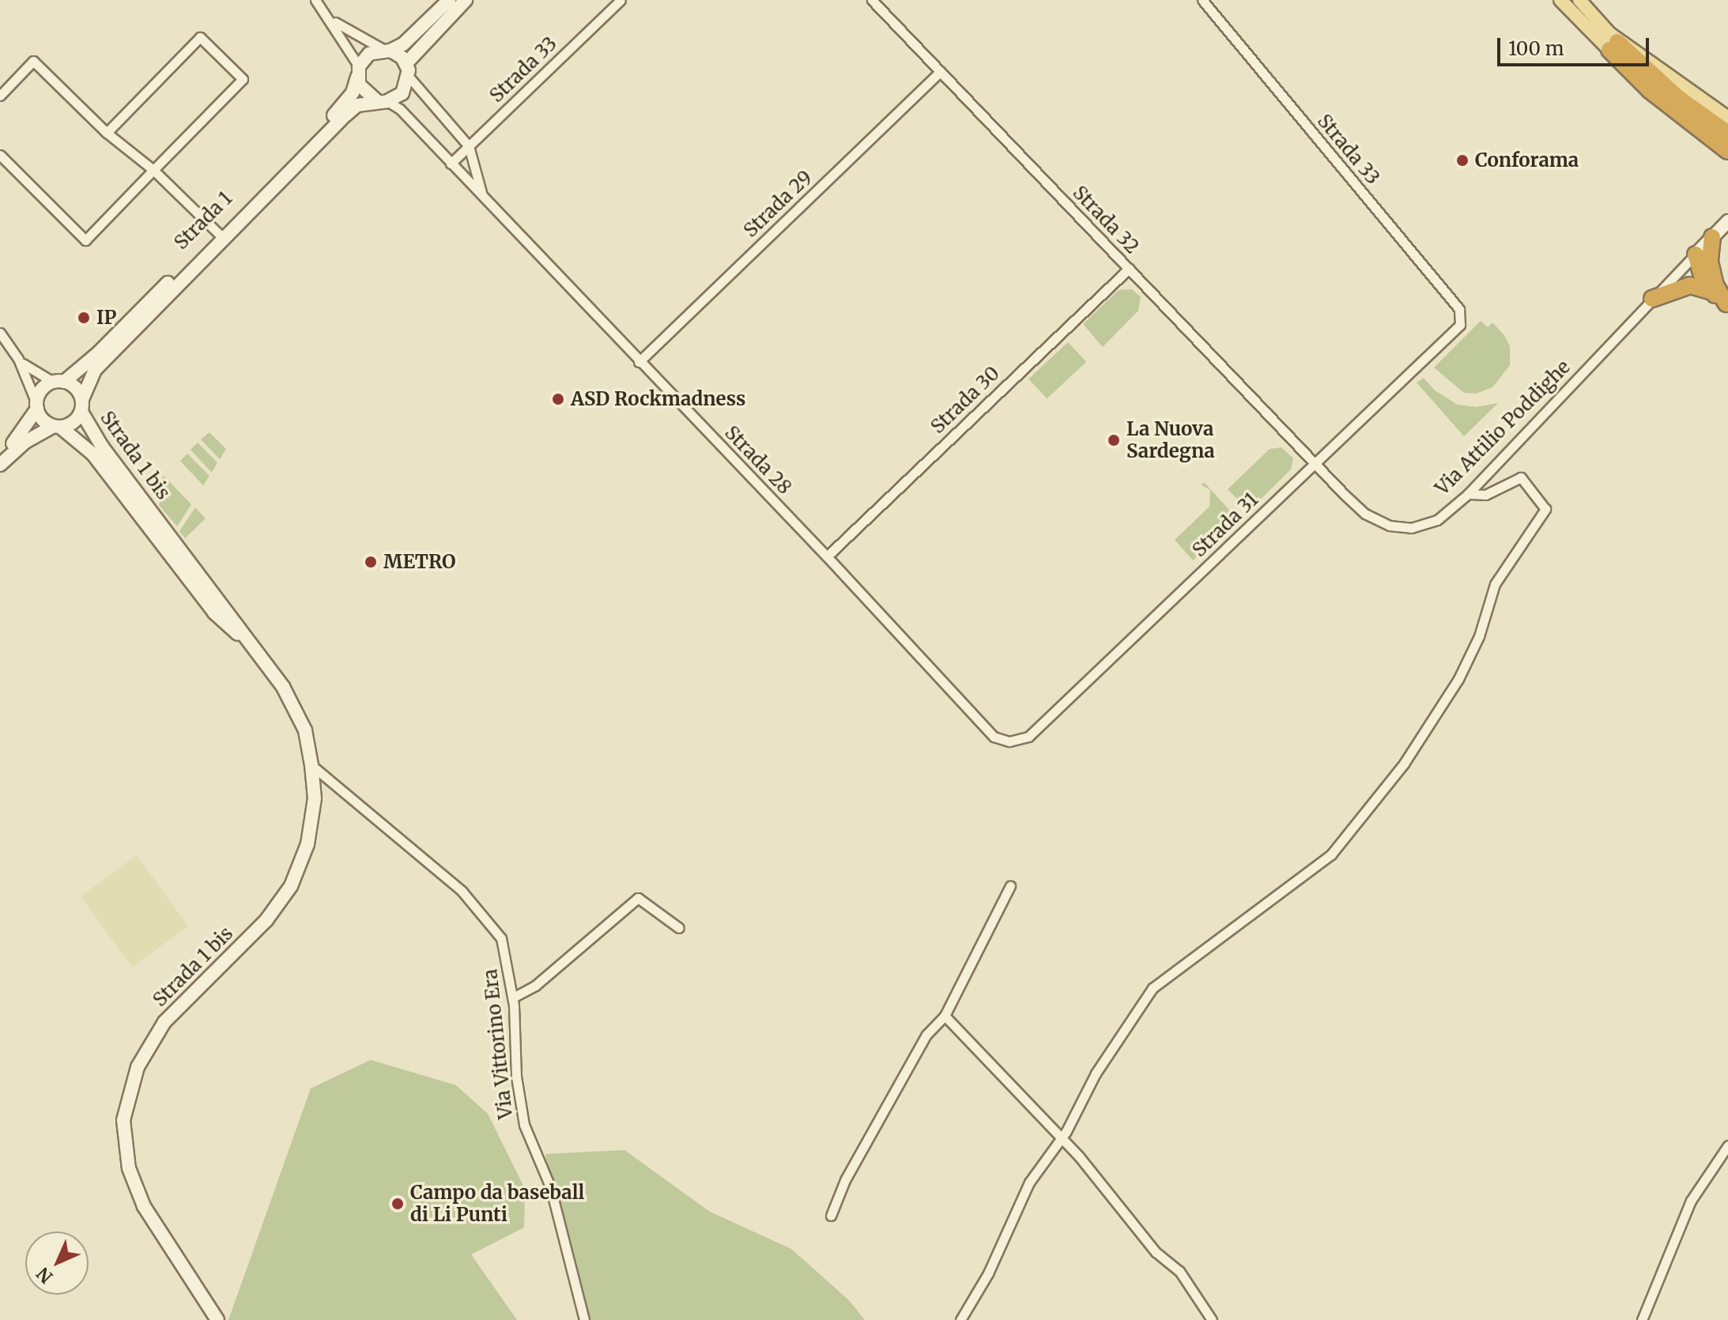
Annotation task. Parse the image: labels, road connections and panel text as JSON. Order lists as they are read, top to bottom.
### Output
{
  "streets": {
    "street": [
      "Strada 33",
      "Strada 29",
      "Strada 32",
      "Strada 1",
      "Strada 30",
      "Via Attilio Poddighe",
      "Strada 1 bis",
      "Strada 28",
      "Strada 31",
      "Via Vittorino Era"
    ]
  },
  "crossings": [
    ["Strada 33", "Strada 28"],
    ["Strada 33", "Strada 31"],
    ["Strada 29", "Strada 32"],
    ["Strada 29", "Strada 28"],
    ["Strada 32", "Strada 30"],
    ["Strada 32", "Via Attilio Poddighe"],
    ["Strada 32", "Strada 31"],
    ["Strada 1", "Strada 1 bis"],
    ["Strada 1", "Strada 28"],
    ["Strada 30", "Strada 28"],
    ["Via Attilio Poddighe", "Strada 31"],
    ["Strada 1 bis", "Via Vittorino Era"],
    ["Strada 28", "Strada 31"]
  ],
  "places": [
    "Conforama",
    "IP",
    "ASD Rockmadness",
    "La Nuova Sardegna",
    "METRO",
    "Campo da baseball di Li Punti"
  ],
  "scale_bar": "100 m",
  "north": "bottom left"
}
